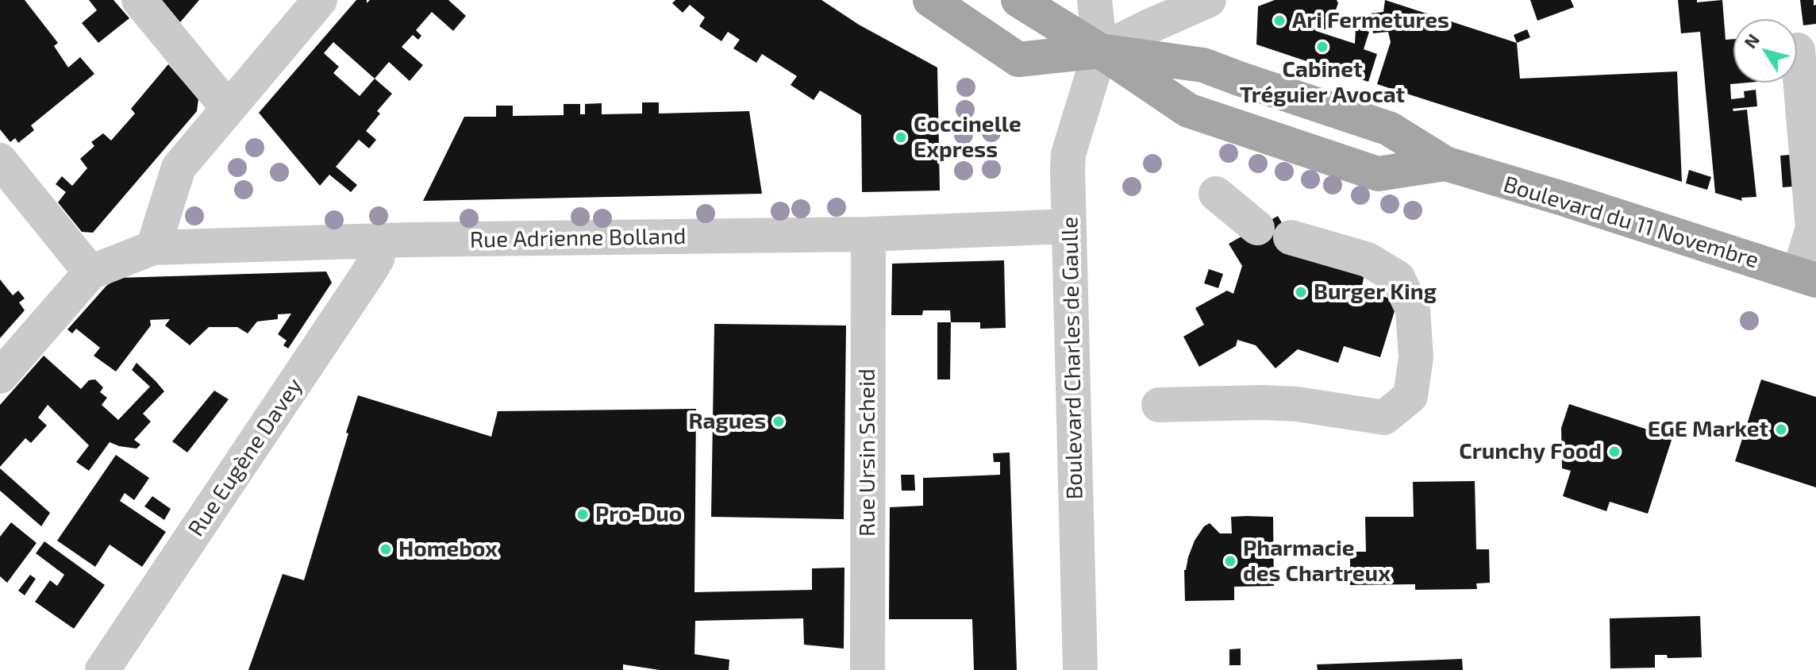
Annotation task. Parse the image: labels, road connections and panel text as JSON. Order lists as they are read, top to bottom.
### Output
{
  "streets": {
    "main road": ["Boulevard du 11 Novembre"],
    "street": [
      "Rue Adrienne Bolland",
      "Boulevard Charles de Gaulle",
      "Rue Ursin Scheid",
      "Rue Eugène Davey"
    ]
  },
  "crossings": [
    ["Boulevard du 11 Novembre", "Boulevard Charles de Gaulle"],
    ["Rue Adrienne Bolland", "Boulevard Charles de Gaulle"],
    ["Rue Adrienne Bolland", "Rue Ursin Scheid"],
    ["Rue Adrienne Bolland", "Rue Eugène Davey"]
  ],
  "places": [
    "Ari Fermetures",
    "Cabinet Tréguier Avocat",
    "Coccinelle Express",
    "Burger King",
    "Ragues",
    "EGE Market",
    "Crunchy Food",
    "Pro-Duo",
    "Homebox",
    "Pharmacie des Chartreux"
  ],
  "north": "top left"
}
